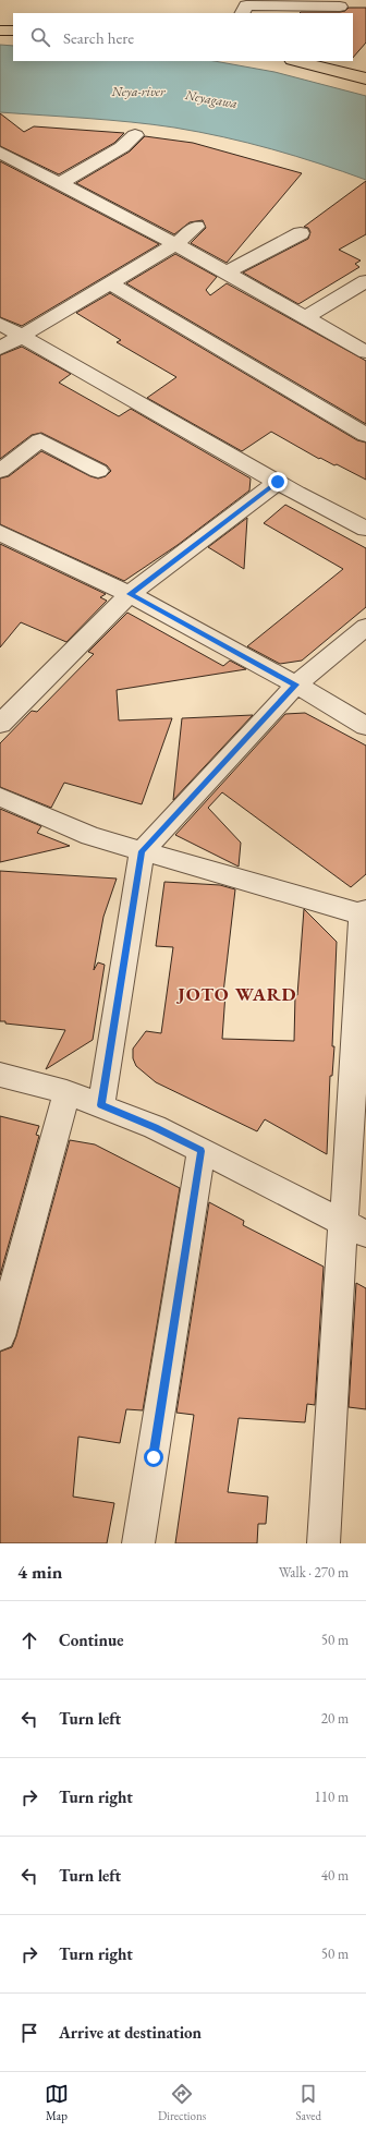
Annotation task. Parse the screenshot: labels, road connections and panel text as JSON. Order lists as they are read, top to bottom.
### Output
{
  "districts": ["JOTO WARD"],
  "water": ["Neya-river", "Neyagawa"],
  "page": {
    "search": "Search here",
    "heading": ["4 min", "Walk · 270 m"],
    "list": [
      ["Continue", "50 m"],
      ["Turn left", "20 m"],
      ["Turn right", "110 m"],
      ["Turn left", "40 m"],
      ["Turn right", "50 m"],
      "Arrive at destination"
    ],
    "nav": ["Map", "Directions", "Saved"]
  }
}
